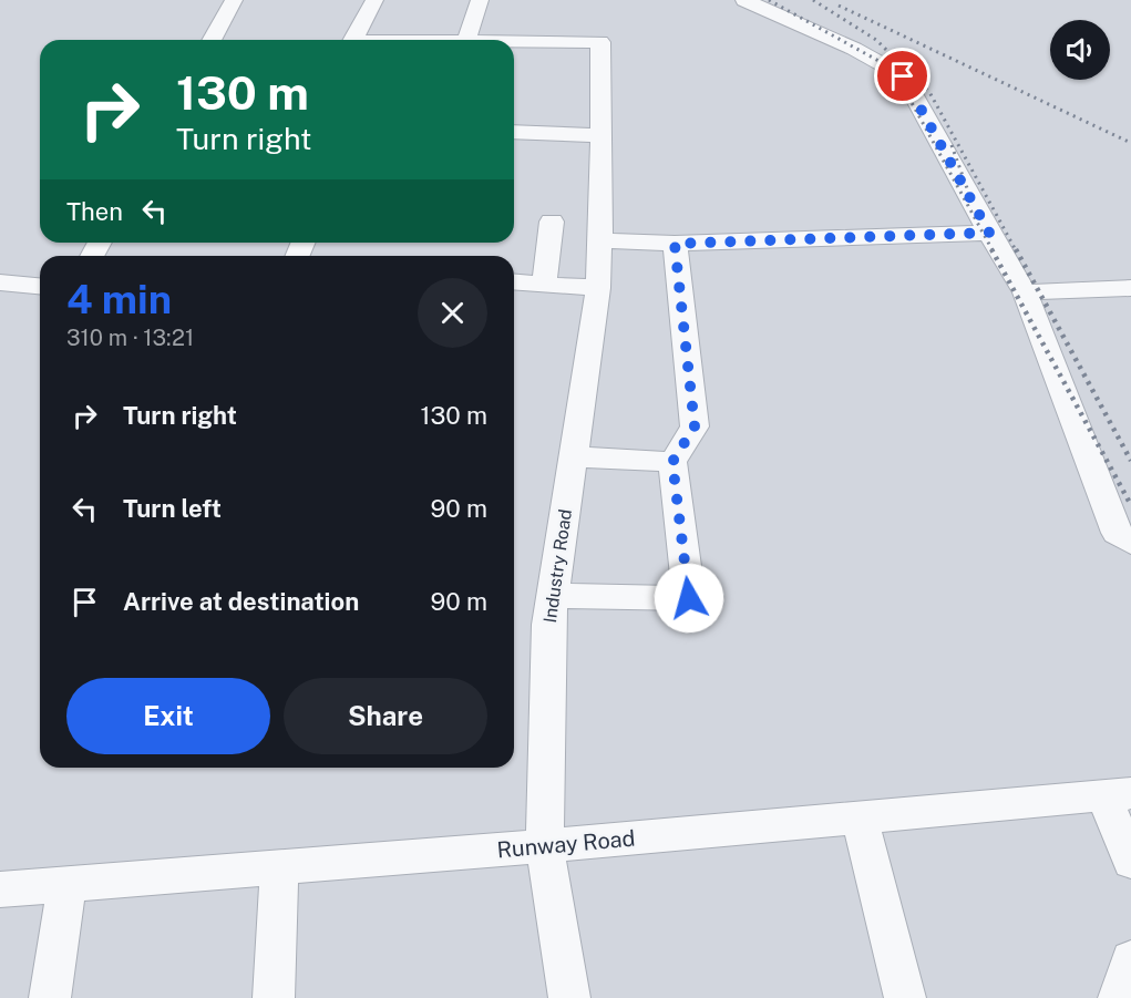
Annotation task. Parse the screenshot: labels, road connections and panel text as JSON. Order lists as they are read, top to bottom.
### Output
{
  "streets": {
    "street": ["Industry Road", "Runway Road"]
  },
  "crossings": [
    ["Industry Road", "Runway Road"]
  ],
  "page": {
    "turn": ["130 m", "Turn right"],
    "then": "Then",
    "heading": ["4 min", "310 m · 13:21"],
    "list": [
      {
        "name": "Turn right",
        "value": "130 m"
      },
      {
        "name": "Turn left",
        "value": "90 m"
      },
      {
        "name": "Arrive at destination",
        "value": "90 m"
      }
    ],
    "buttons": ["Exit", "Share"]
  }
}
